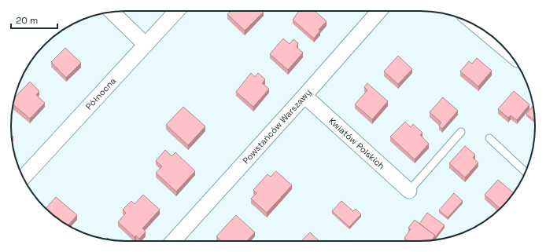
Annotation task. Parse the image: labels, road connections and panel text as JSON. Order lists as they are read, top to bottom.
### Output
{
  "streets": {
    "street": ["Północna", "Powstańców Warszawy", "Kwiatów Polskich"]
  },
  "crossings": [
    ["Powstańców Warszawy", "Kwiatów Polskich"]
  ],
  "scale_bar": "20 m"
}
